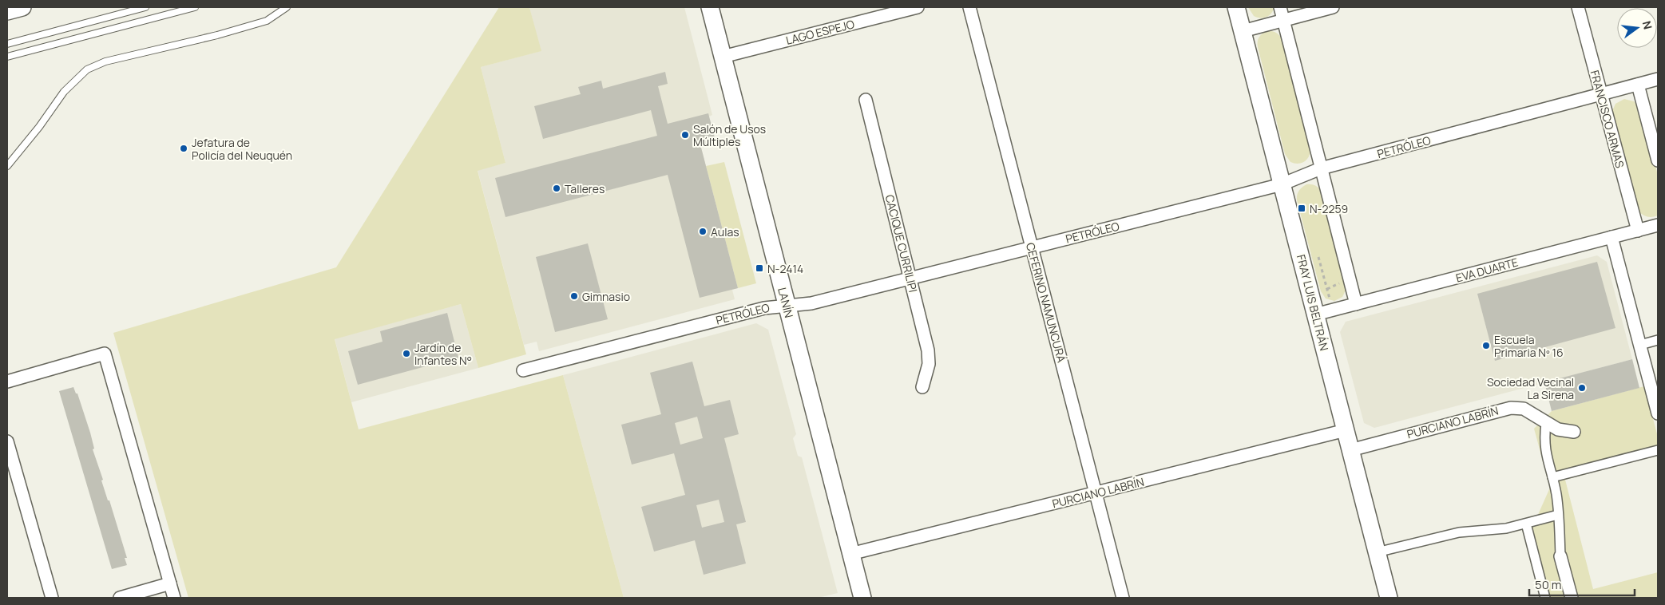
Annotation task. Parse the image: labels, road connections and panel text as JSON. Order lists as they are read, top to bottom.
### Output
{
  "streets": {
    "main road": ["LANÍN", "FRAY LUIS BELTRÁN"],
    "street": [
      "LAGO ESPEJO",
      "FRANCISCO ARMAS",
      "PETRÓLEO",
      "CACIQUE CURRILIPI",
      "EVA DUARTE",
      "CEFERINO NAMUNCURÁ",
      "PURCIANO LABRÍN"
    ]
  },
  "crossings": [
    ["LAGO ESPEJO", "LANÍN"],
    ["FRANCISCO ARMAS", "PETRÓLEO"],
    ["FRANCISCO ARMAS", "EVA DUARTE"],
    ["PETRÓLEO", "CACIQUE CURRILIPI"],
    ["PETRÓLEO", "LANÍN"],
    ["PETRÓLEO", "CEFERINO NAMUNCURÁ"],
    ["PETRÓLEO", "FRAY LUIS BELTRÁN"],
    ["EVA DUARTE", "FRAY LUIS BELTRÁN"],
    ["LANÍN", "PURCIANO LABRÍN"],
    ["CEFERINO NAMUNCURÁ", "PURCIANO LABRÍN"],
    ["FRAY LUIS BELTRÁN", "PURCIANO LABRÍN"]
  ],
  "places": {
    "other": [
      "Salón de Usos Múltiples",
      "Jefatura de Policía del Neuquén",
      "Talleres",
      "Aulas",
      "Gimnasio",
      "Escuela Primaria Nº 16",
      "Jardín de Infantes N°",
      "Sociedad Vecinal La Sirena"
    ],
    "transit": ["N-2259", "N-2414"]
  },
  "scale_bar": "50 m",
  "north": "right"
}
